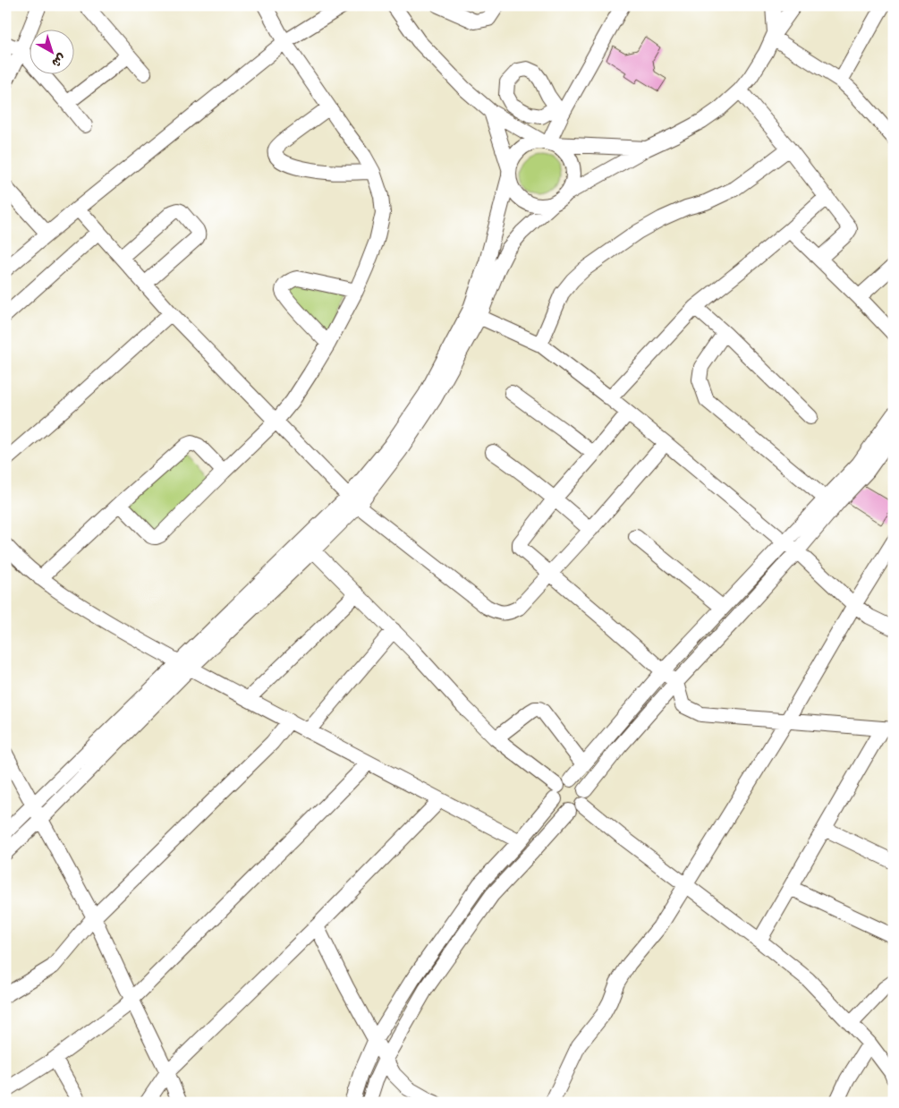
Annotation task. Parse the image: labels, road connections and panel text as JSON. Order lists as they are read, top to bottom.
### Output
{
  "north": "bottom right"
}
